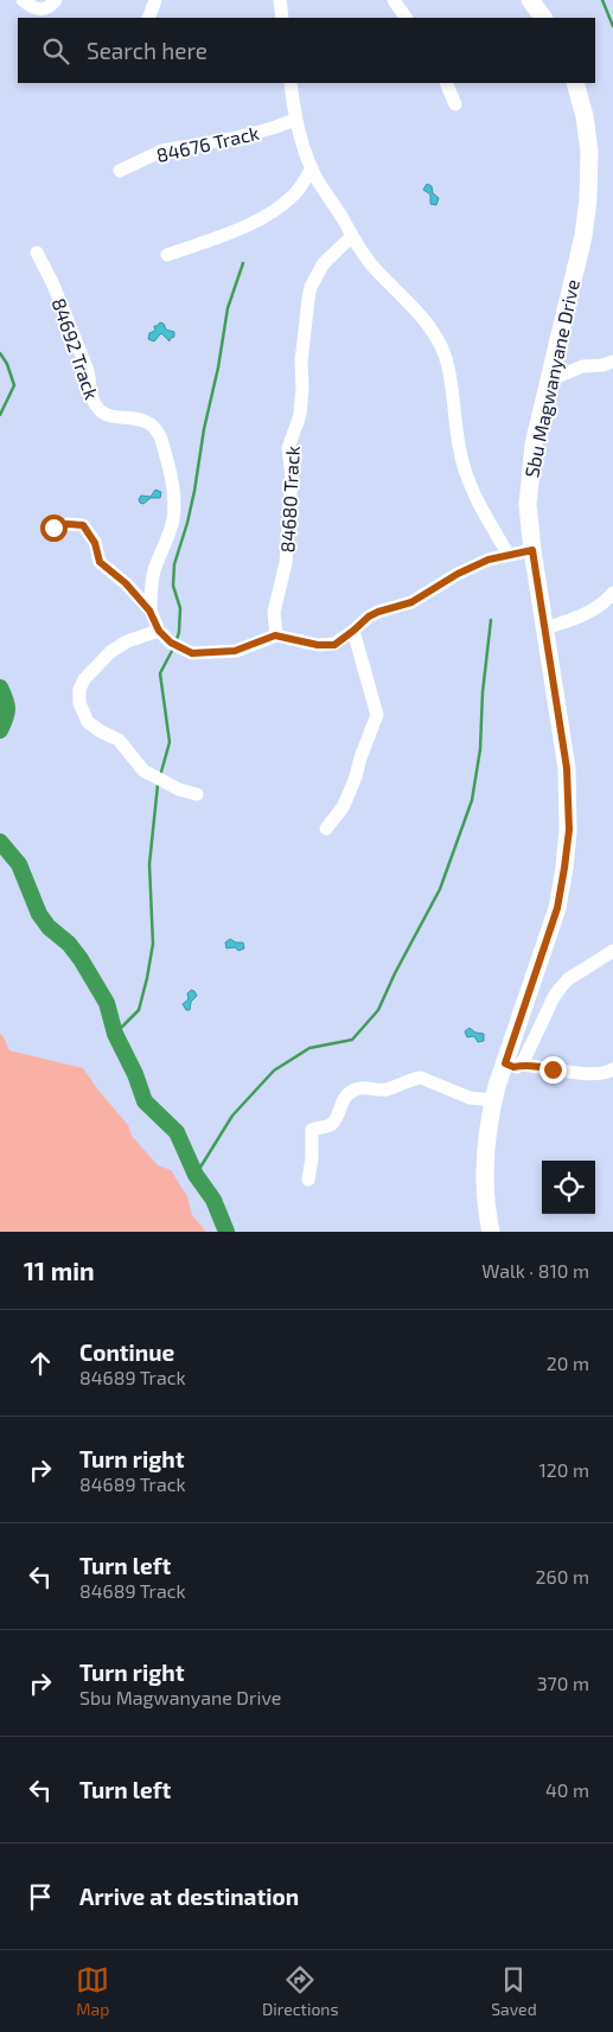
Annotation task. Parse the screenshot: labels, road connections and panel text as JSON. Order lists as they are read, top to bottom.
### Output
{
  "streets": {
    "main road": ["Sbu Magwanyane Drive"],
    "street": ["84676 Track", "84692 Track", "84680 Track"]
  },
  "page": {
    "search": "Search here",
    "heading": ["11 min", "Walk · 810 m"],
    "list": [
      ["Continue", "84689 Track", "20 m"],
      ["Turn right", "84689 Track", "120 m"],
      ["Turn left", "84689 Track", "260 m"],
      ["Turn right", "Sbu Magwanyane Drive", "370 m"],
      ["Turn left", "40 m"],
      "Arrive at destination"
    ],
    "nav": ["Map", "Directions", "Saved"]
  }
}
